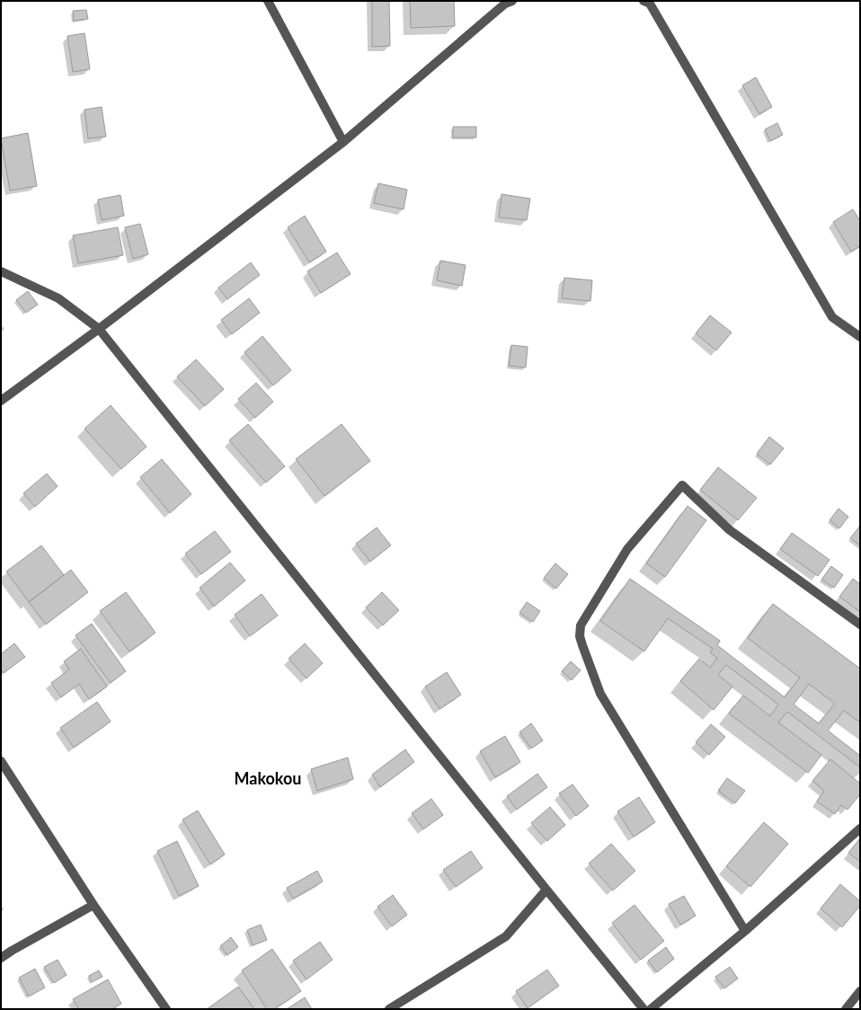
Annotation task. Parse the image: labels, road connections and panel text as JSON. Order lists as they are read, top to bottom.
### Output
{
  "districts": ["Makokou"]
}
